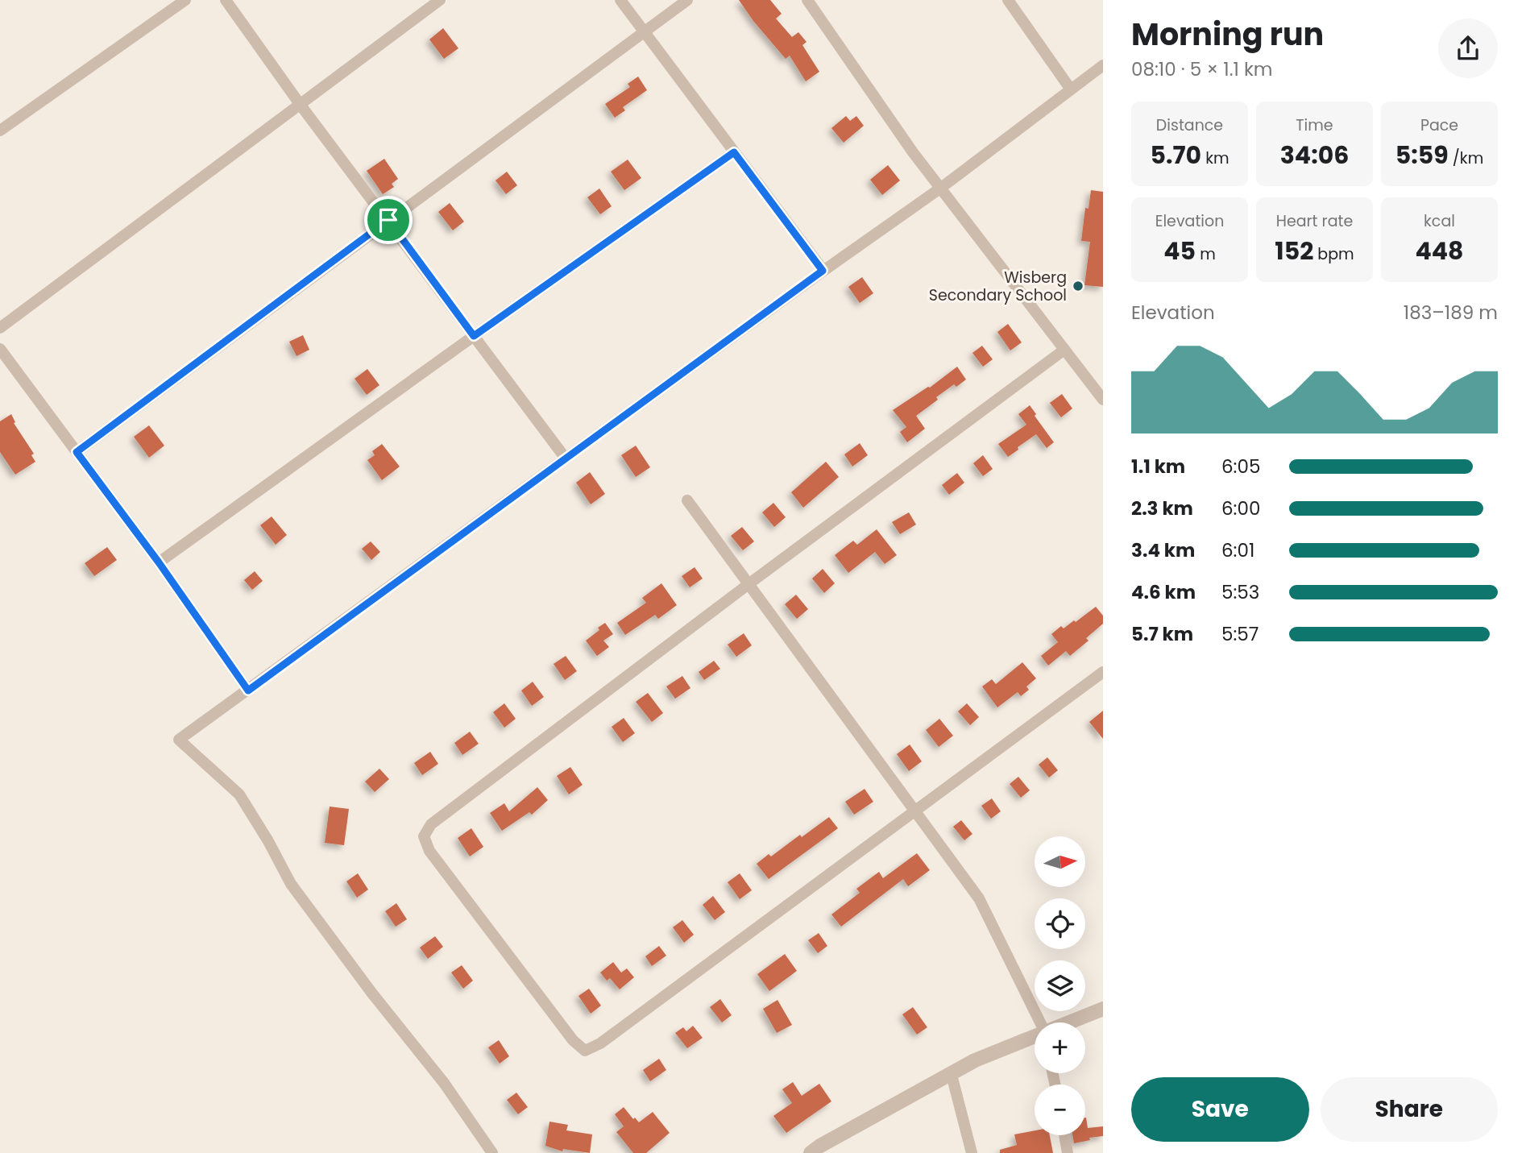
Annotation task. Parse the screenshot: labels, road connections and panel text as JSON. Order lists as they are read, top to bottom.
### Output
{
  "places": ["Wisberg Secondary School"],
  "north": "right",
  "page": {
    "heading": ["Morning run", "08:10 · 5 × 1.1 km"],
    "stats": [
      ["Distance", "5.70 km"],
      ["Time", "34:06"],
      ["Pace", "5:59 /km"],
      ["Elevation", "45 m"],
      ["Heart rate", "152 bpm"],
      ["kcal", "448"]
    ],
    "chart": ["Elevation", "183–189 m"],
    "list": [
      {
        "name": "1.1 km",
        "note": "6:05"
      },
      {
        "name": "2.3 km",
        "note": "6:00"
      },
      {
        "name": "3.4 km",
        "note": "6:01"
      },
      {
        "name": "4.6 km",
        "note": "5:53"
      },
      {
        "name": "5.7 km",
        "note": "5:57"
      }
    ],
    "map_buttons": ["+", "−"],
    "buttons": ["Save", "Share"]
  }
}
